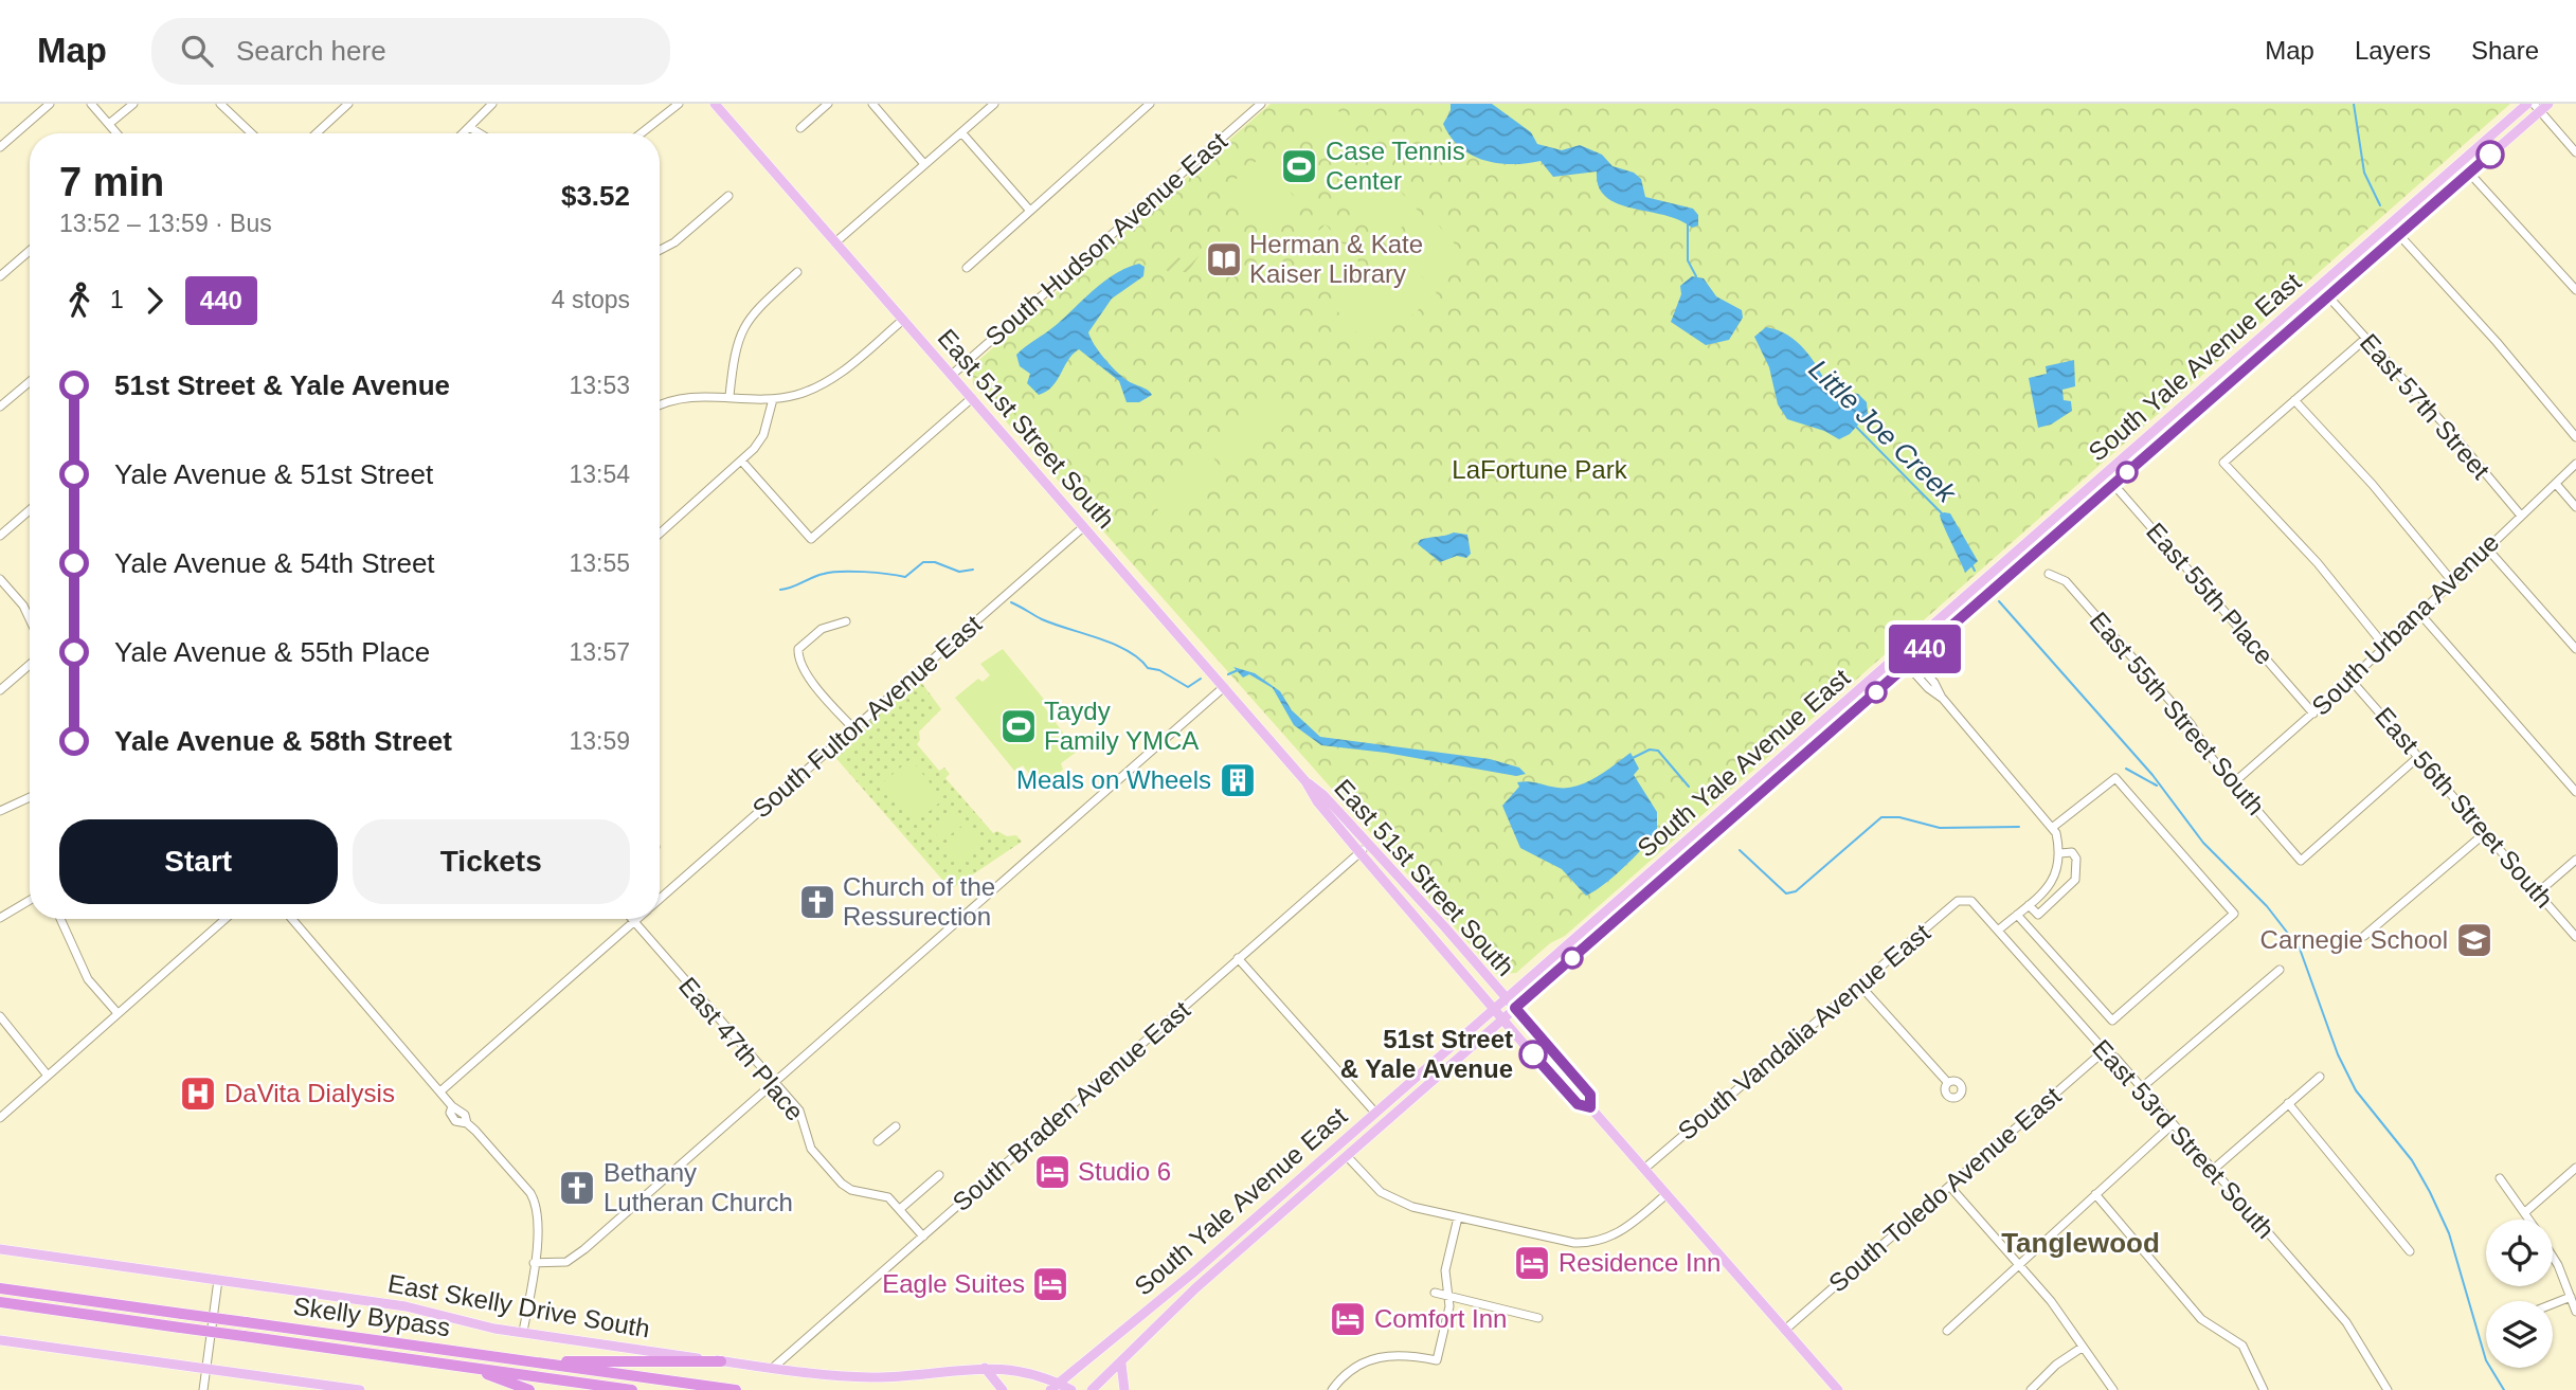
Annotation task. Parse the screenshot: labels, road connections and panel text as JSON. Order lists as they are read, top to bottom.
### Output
{
  "streets": {
    "highway": ["Skelly Bypass"],
    "main road": ["South Yale Avenue East", "East 51st Street South", "East Skelly Drive South"],
    "street": [
      "South Hudson Avenue East",
      "East 57th Street",
      "East 55th Place",
      "South Urbana Avenue",
      "East 55th Street South",
      "South Fulton Avenue East",
      "East 56th Street South",
      "South Vandalia Avenue East",
      "East 47th Place",
      "South Braden Avenue East",
      "East 53rd Street South",
      "South Toledo Avenue East"
    ]
  },
  "crossings": [
    ["South Hudson Avenue East", "East 51st Street South"],
    ["South Yale Avenue East", "East 57th Street"],
    ["South Yale Avenue East", "East 51st Street South"],
    ["South Yale Avenue East", "East 55th Place"],
    ["South Yale Avenue East", "East Skelly Drive South"],
    ["East 57th Street", "South Urbana Avenue"],
    ["East 51st Street South", "South Fulton Avenue East"],
    ["East 51st Street South", "South Vandalia Avenue East"],
    ["East 51st Street South", "South Braden Avenue East"],
    ["East 51st Street South", "South Toledo Avenue East"],
    ["East 55th Place", "South Urbana Avenue"],
    ["South Urbana Avenue", "East 55th Street South"],
    ["South Urbana Avenue", "East 56th Street South"],
    ["East 55th Street South", "East 56th Street South"],
    ["South Fulton Avenue East", "East 47th Place"],
    ["South Vandalia Avenue East", "East 53rd Street South"],
    ["East 47th Place", "South Braden Avenue East"],
    ["South Braden Avenue East", "East Skelly Drive South"],
    ["East 53rd Street South", "South Toledo Avenue East"]
  ],
  "districts": ["Tanglewood"],
  "water": ["Little Joe Creek"],
  "parks": ["LaFortune Park"],
  "places": {
    "sports": ["Case Tennis Center", "Taydy Family YMCA"],
    "library": ["Herman & Kate Kaiser Library"],
    "building": ["Meals on Wheels"],
    "church": ["Church of the Ressurection", "Bethany Lutheran Church"],
    "school or university": ["Carnegie School"],
    "other": ["51st Street & Yale Avenue"],
    "hospital": ["DaVita Dialysis"],
    "hotel": [
      "Studio 6",
      "Residence Inn",
      "Eagle Suites",
      "Comfort Inn"
    ]
  },
  "lines": ["bus line 440"],
  "page": {
    "header": "Map",
    "search": "Search here",
    "nav": ["Map", "Layers", "Share"],
    "on_map": "440",
    "heading": ["7 min", "13:52 – 13:59 · Bus", "$3.52"],
    "legs": ["1", "440", "4 stops"],
    "list": [
      {
        "name": "51st Street & Yale Avenue",
        "value": "13:53"
      },
      {
        "name": "Yale Avenue & 51st Street",
        "value": "13:54"
      },
      {
        "name": "Yale Avenue & 54th Street",
        "value": "13:55"
      },
      {
        "name": "Yale Avenue & 55th Place",
        "value": "13:57"
      },
      {
        "name": "Yale Avenue & 58th Street",
        "value": "13:59"
      }
    ],
    "buttons": ["Start", "Tickets"]
  }
}
